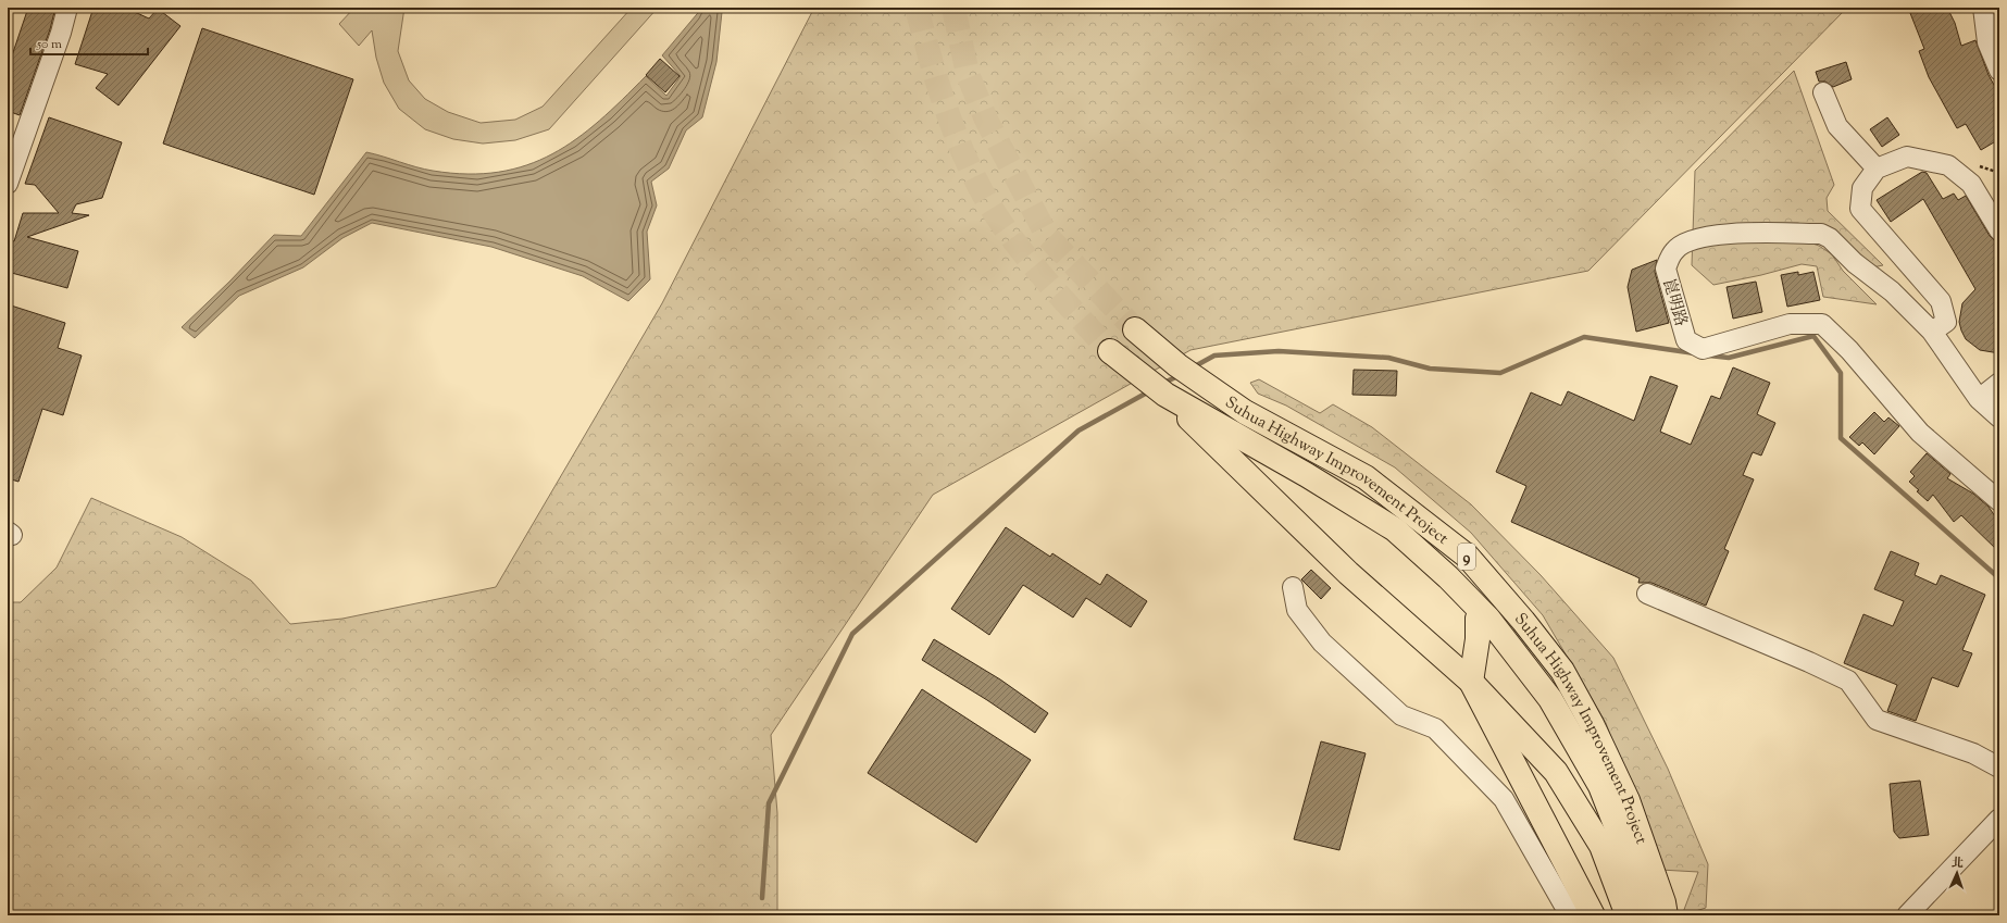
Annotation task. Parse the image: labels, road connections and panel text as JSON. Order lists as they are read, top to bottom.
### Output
{
  "streets": {
    "main road": ["Suhua Highway Improvement Project", "9"],
    "street": ["崑明路"]
  },
  "scale_bar": "50 m",
  "north": "top"
}
